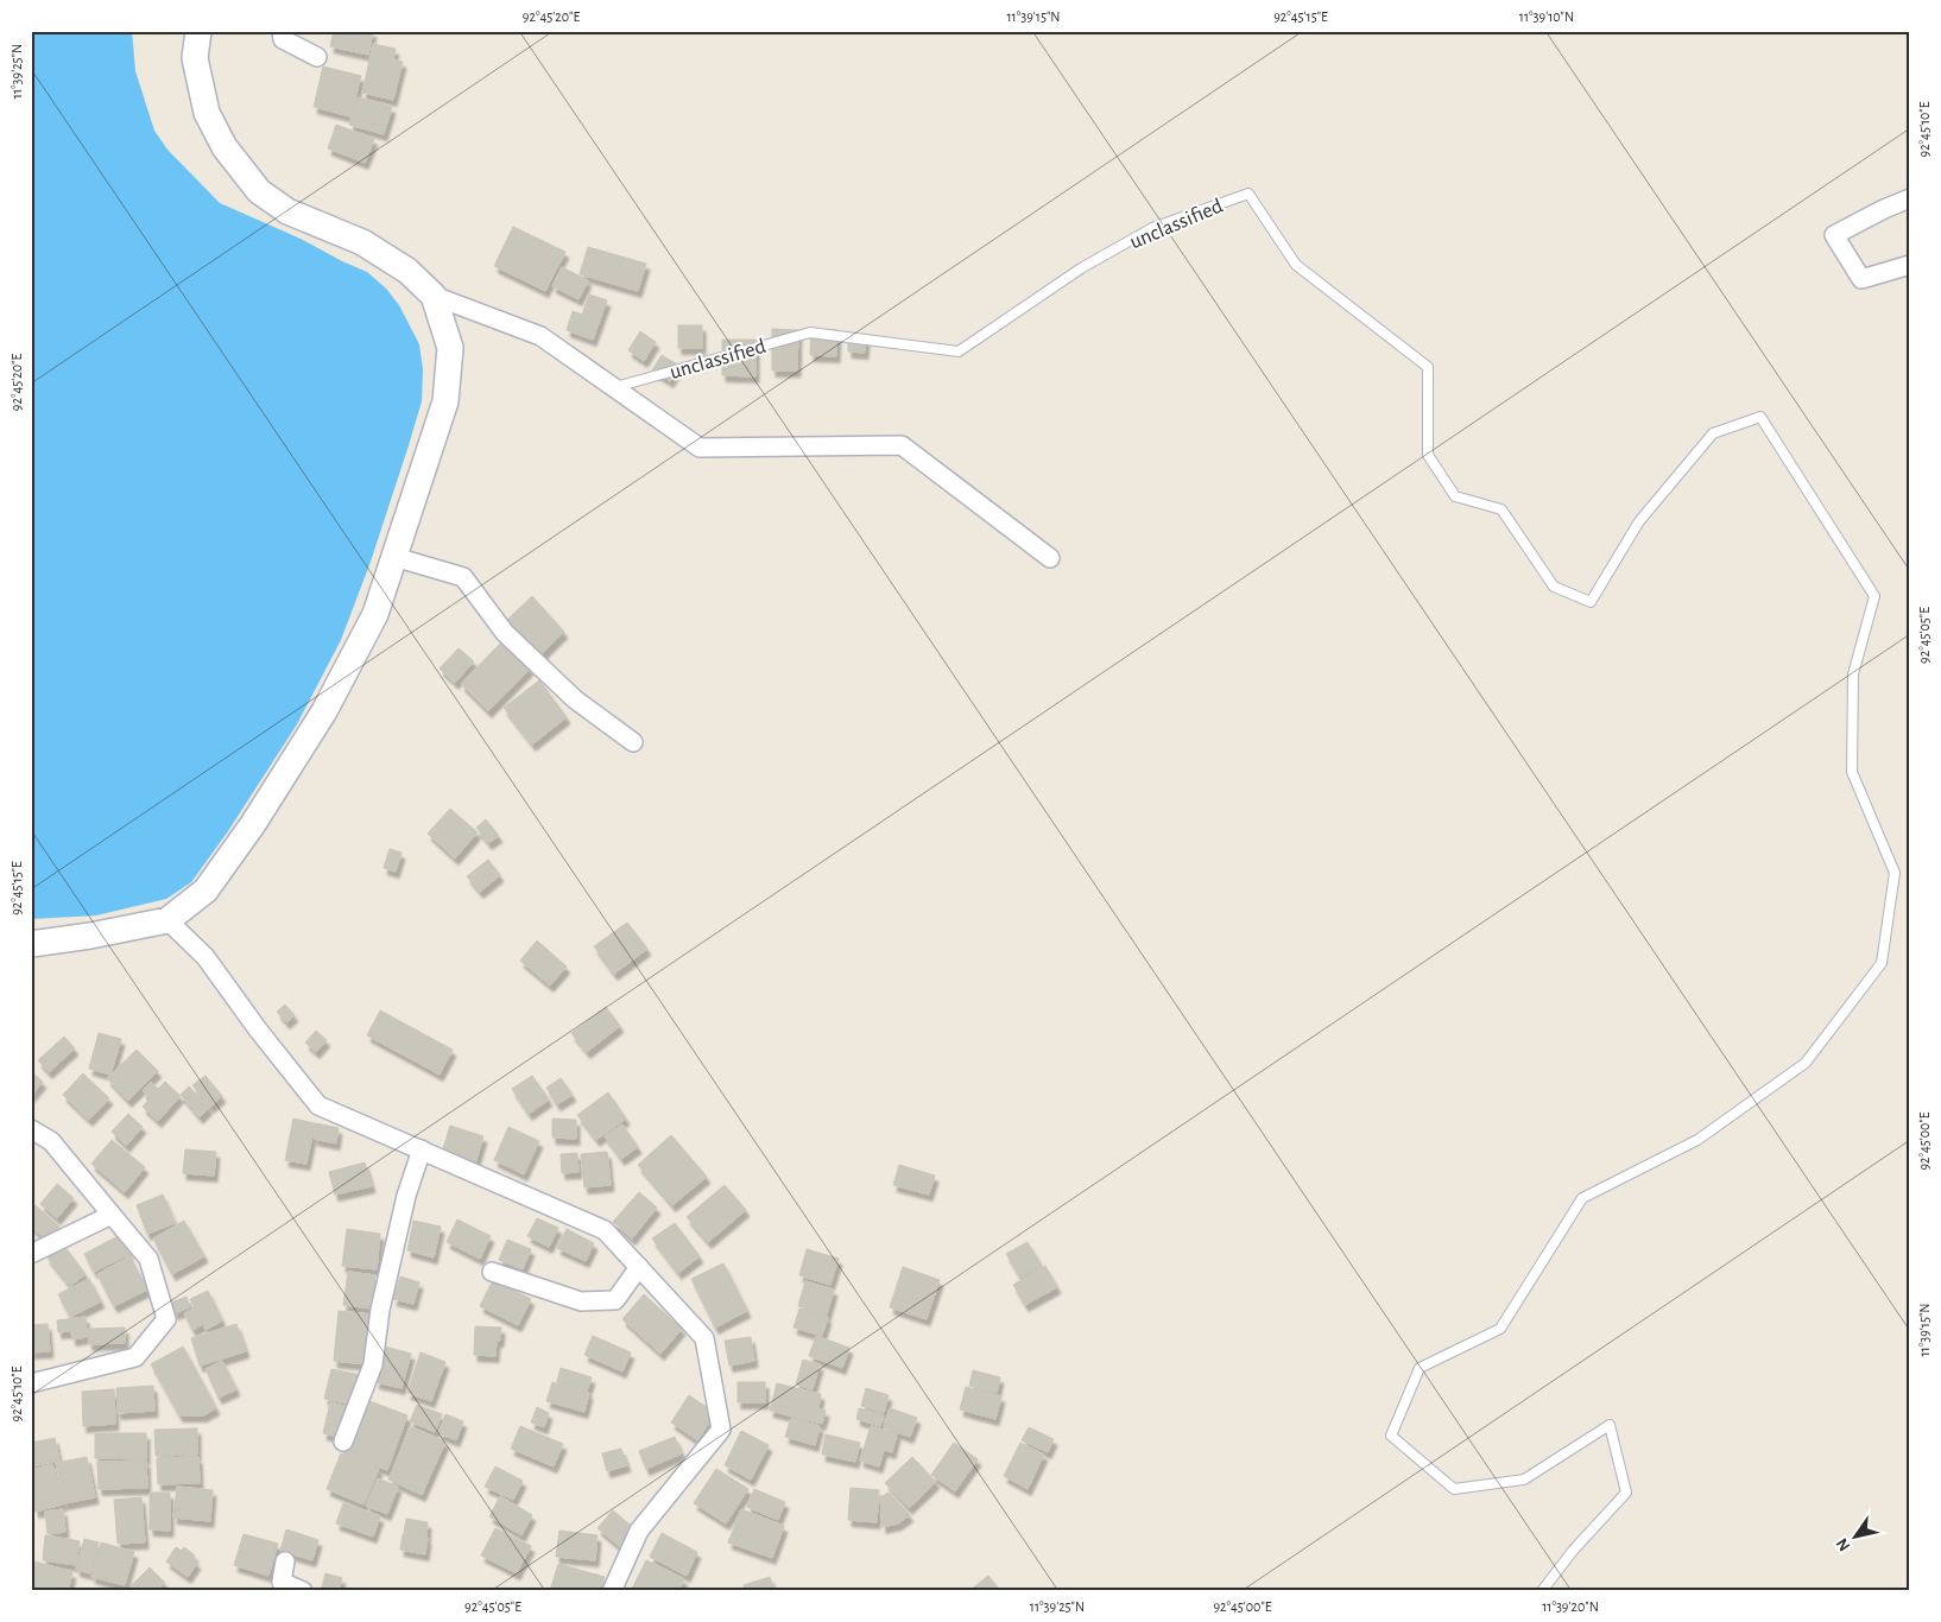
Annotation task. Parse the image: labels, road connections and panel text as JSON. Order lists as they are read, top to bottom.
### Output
{
  "streets": {
    "lane": ["unclassified"]
  },
  "north": "bottom left",
  "coordinates": [
    "92°45'20\"E",
    "11°39'15\"N",
    "92°45'15\"E",
    "11°39'10\"N",
    "11°39'25\"N",
    "92°45'10\"E",
    "92°45'05\"E",
    "92°45'00\"E",
    "11°39'20\"N"
  ]
}
